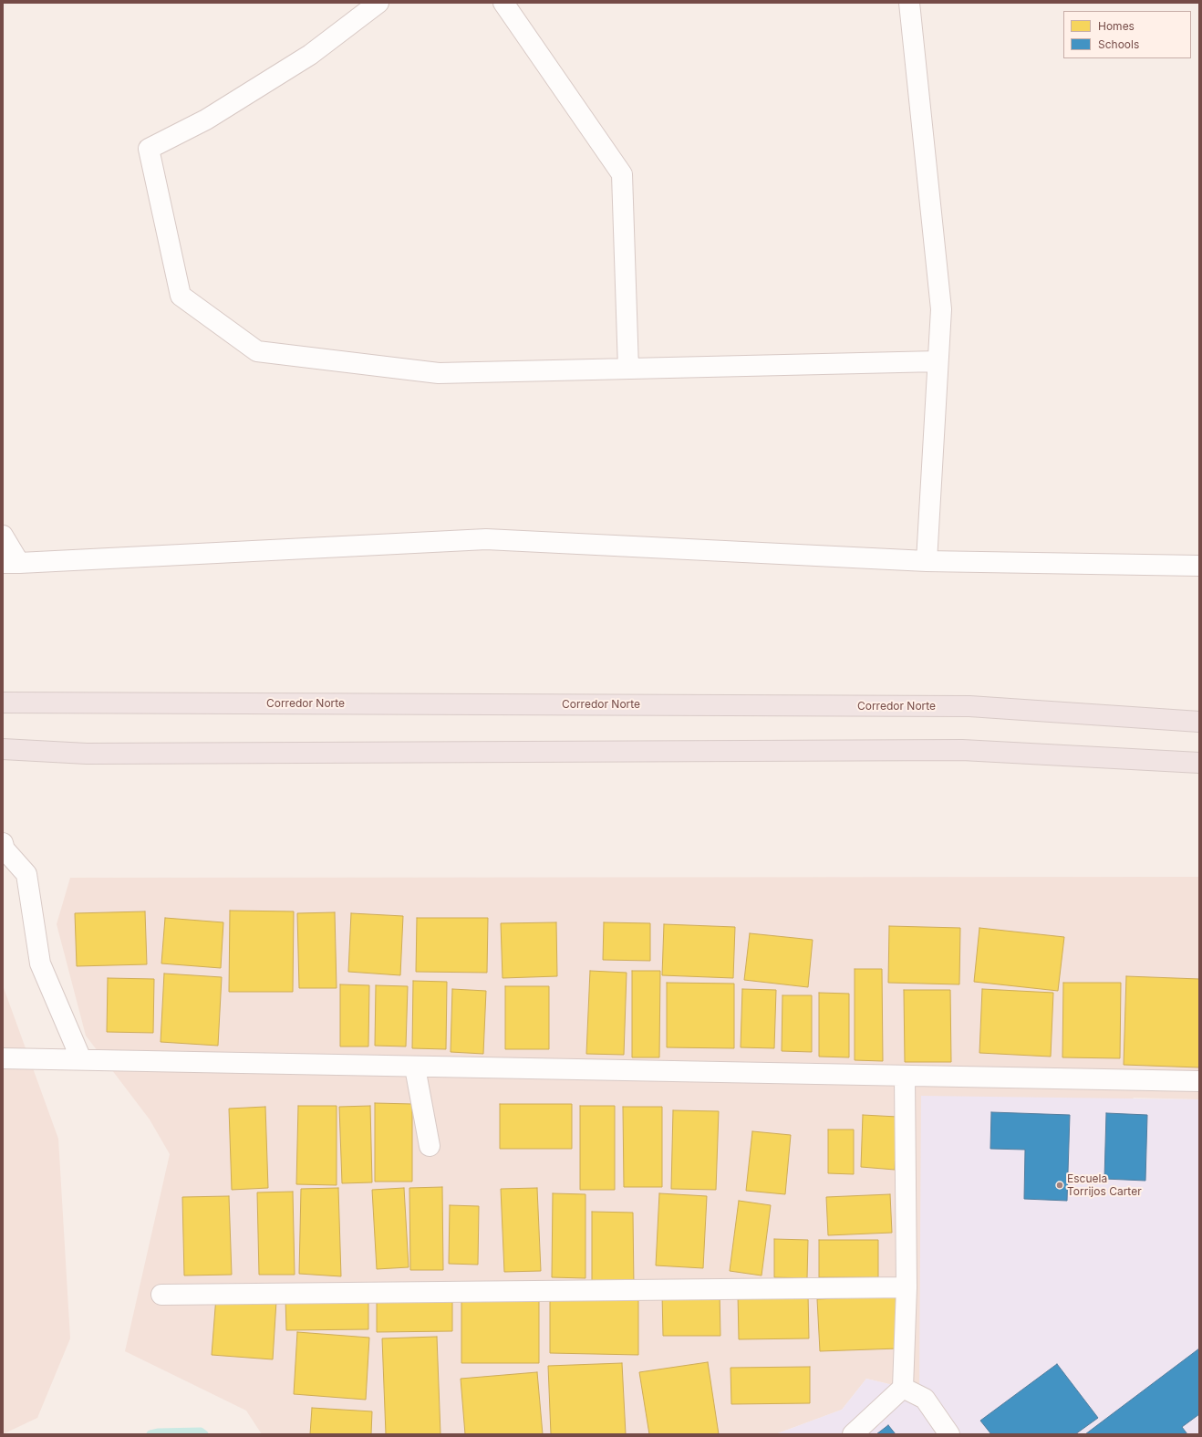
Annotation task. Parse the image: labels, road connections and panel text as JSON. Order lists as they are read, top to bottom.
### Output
{
  "streets": {
    "highway": ["Corredor Norte"]
  },
  "places": ["Escuela Torrijos Carter"],
  "legend": ["Homes", "Schools"]
}
